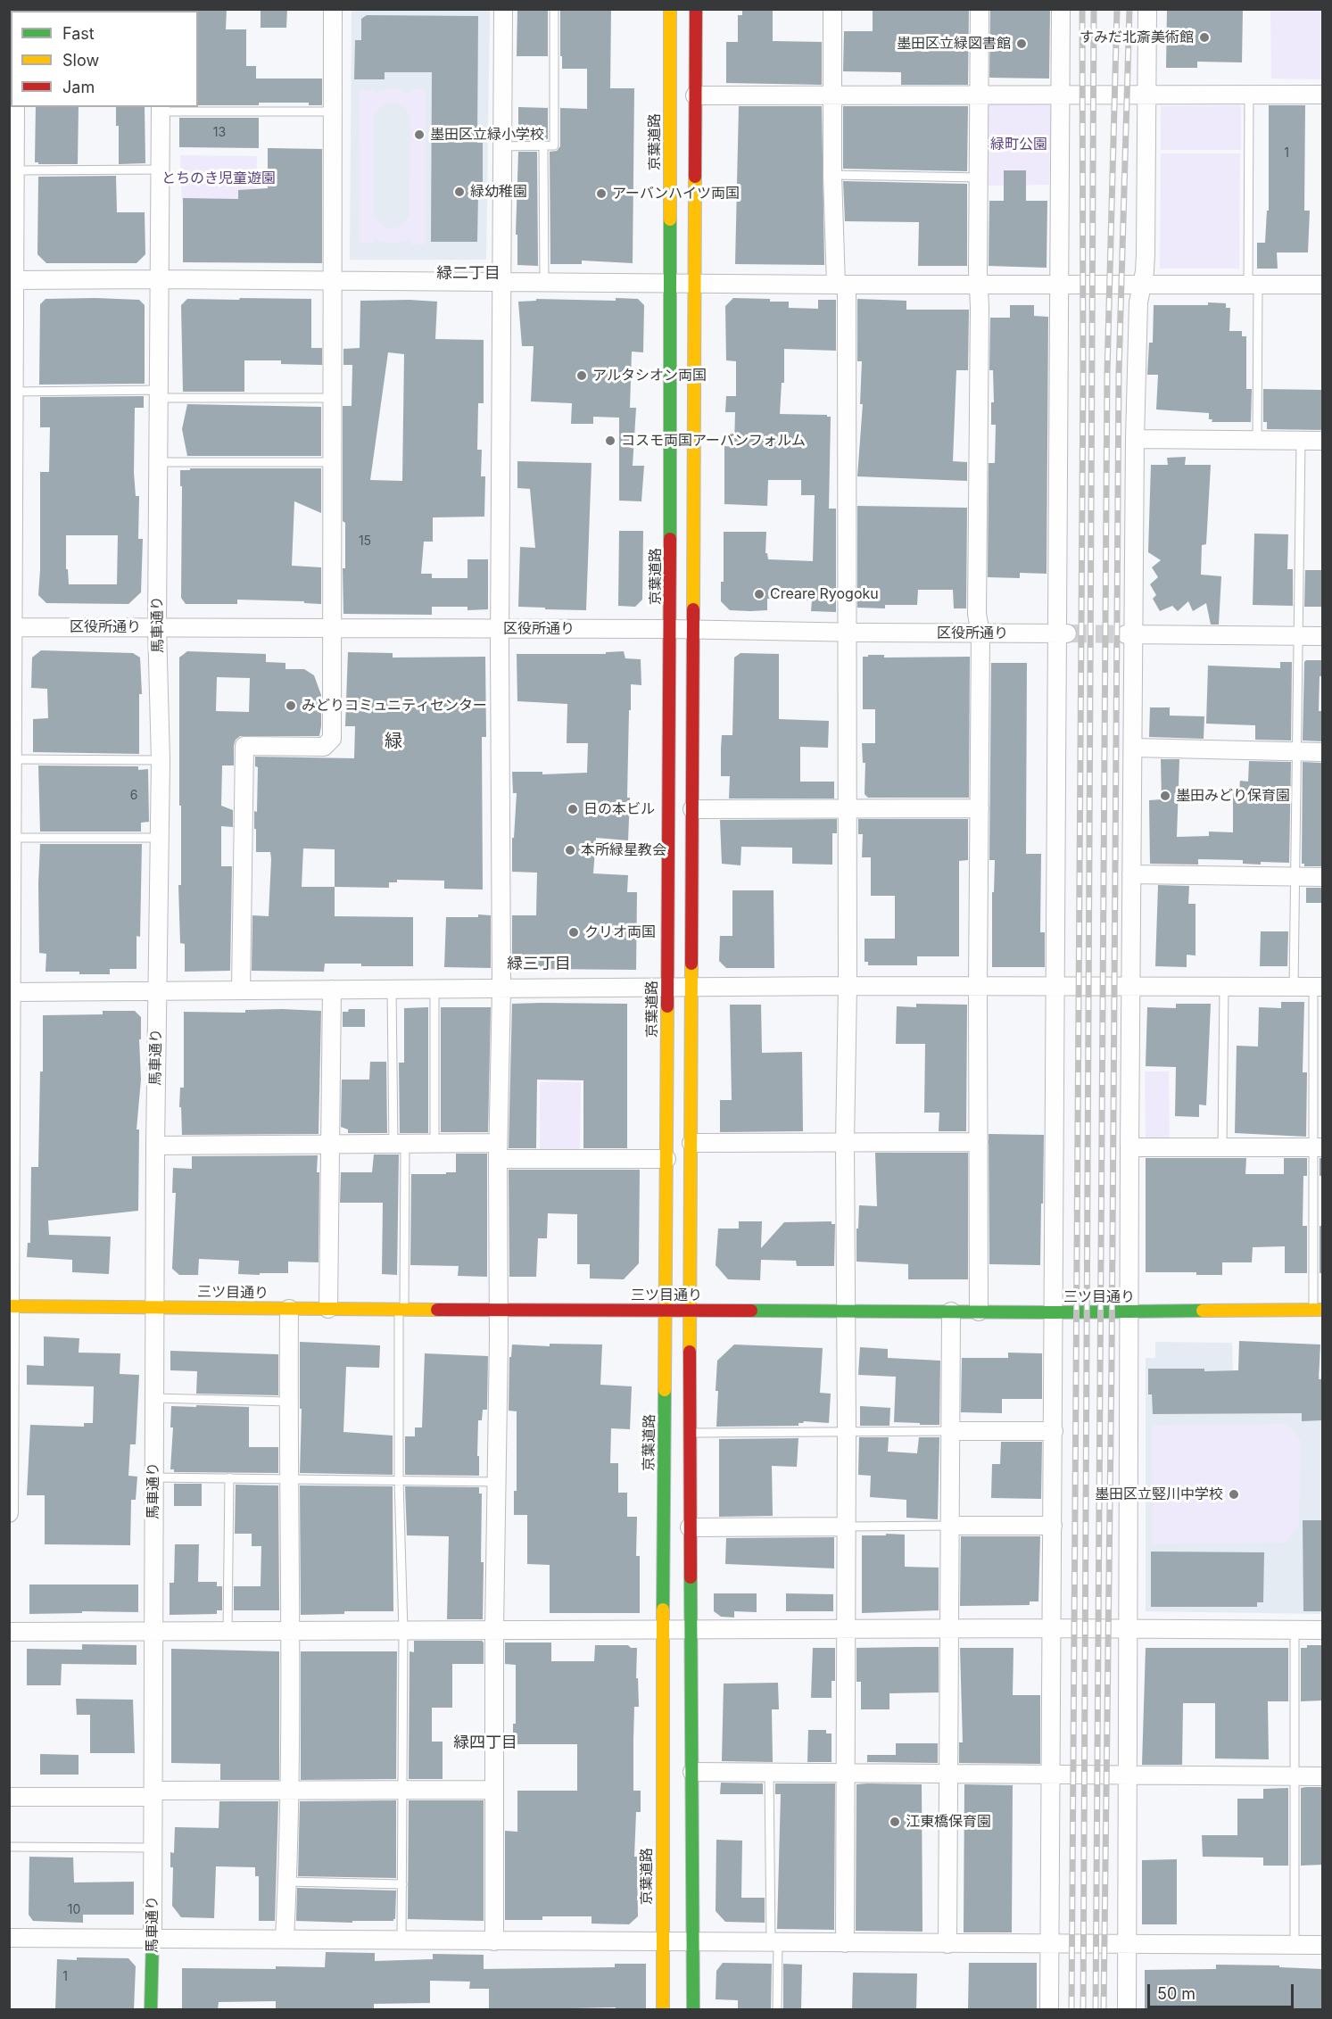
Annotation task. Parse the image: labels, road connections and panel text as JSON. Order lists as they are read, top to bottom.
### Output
{
  "streets": {
    "main road": ["京葉道路", "馬車通り", "三ツ目通り"],
    "street": ["区役所通り"]
  },
  "crossings": [
    ["京葉道路", "区役所通り"],
    ["京葉道路", "三ツ目通り"],
    ["馬車通り", "区役所通り"],
    ["馬車通り", "三ツ目通り"]
  ],
  "districts": [
    "緑二丁目",
    "緑",
    "緑三丁目",
    "緑四丁目"
  ],
  "parks": ["緑町公園", "とちのき児童遊園"],
  "places": [
    "すみだ北斎美術館",
    "墨田区立緑図書館",
    "墨田区立緑小学校",
    "緑幼稚園",
    "アーバンハイツ両国",
    "アルタシオン両国",
    "コスモ両国アーバンフォルム",
    "Creare Ryogoku",
    "みどりコミュニティセンター",
    "墨田みどり保育園",
    "日の本ビル",
    "本所緑星教会",
    "クリオ両国",
    "墨田区立竪川中学校",
    "江東橋保育園"
  ],
  "house_numbers": [
    "13",
    "1",
    "15",
    "6",
    "10",
    "1"
  ],
  "legend": ["Fast", "Slow", "Jam"],
  "scale_bar": "50 m"
}
